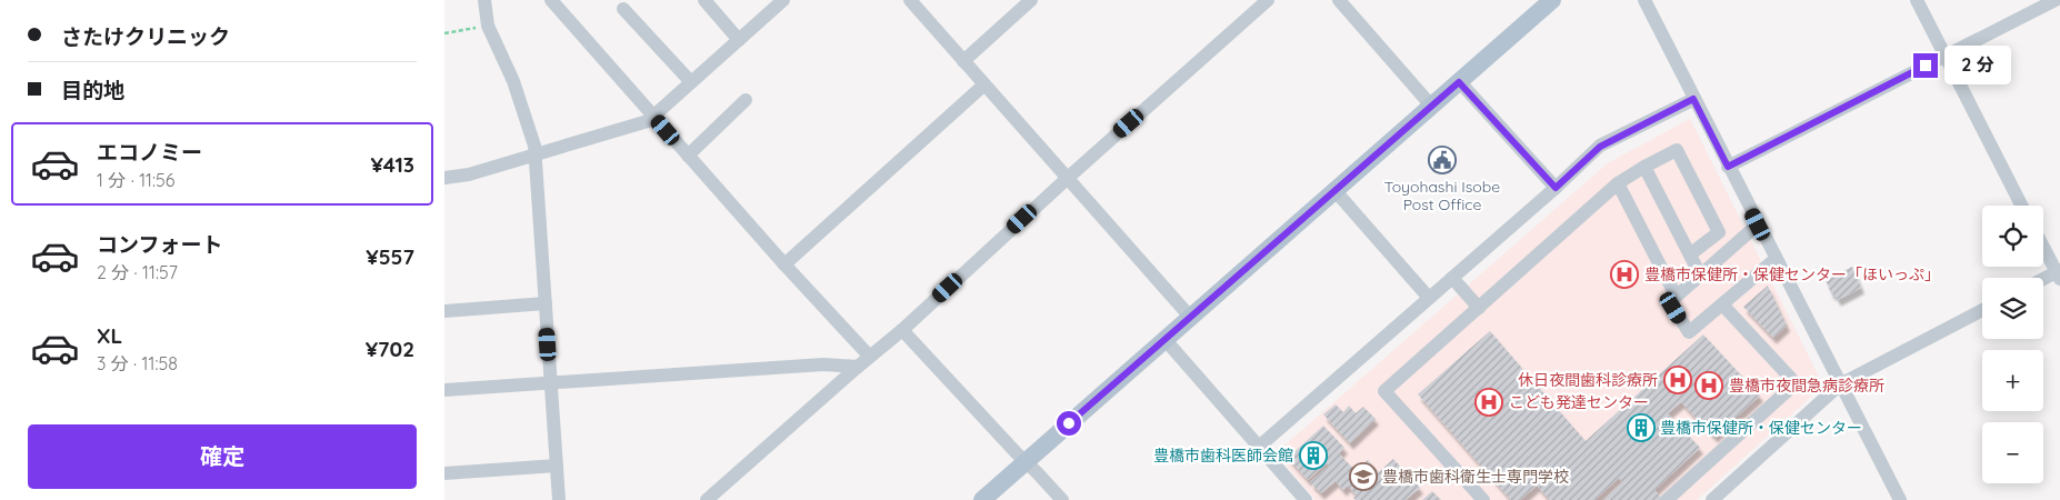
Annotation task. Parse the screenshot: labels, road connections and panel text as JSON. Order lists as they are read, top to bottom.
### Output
{
  "places": {
    "public building": ["Toyohashi Isobe Post Office"],
    "hospital": [
      "豊橋市保健所・保健センター「ほいっぷ」",
      "休日夜間歯科診療所",
      "豊橋市夜間急病診療所",
      "こども発達センター"
    ],
    "building": ["豊橋市保健所・保健センター", "豊橋市歯科医師会館"],
    "school or university": ["豊橋市歯科衛生士専門学校"]
  },
  "page": {
    "banner": ["さたけクリニック", "目的地"],
    "bubble": "2 分",
    "list": [
      {
        "name": "エコノミー",
        "note": "1 分 · 11:56",
        "value": "¥413"
      },
      {
        "name": "コンフォート",
        "note": "2 分 · 11:57",
        "value": "¥557"
      },
      {
        "name": "XL",
        "note": "3 分 · 11:58",
        "value": "¥702"
      }
    ],
    "map_buttons": ["+", "−"],
    "buttons": "確定"
  }
}
